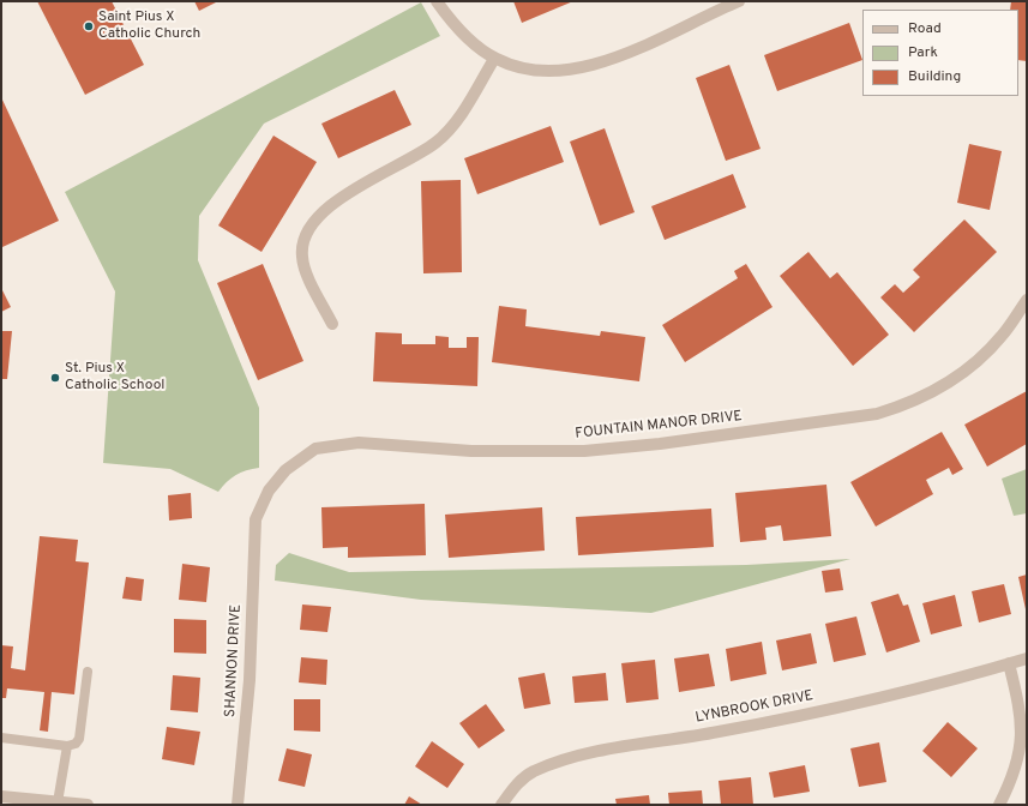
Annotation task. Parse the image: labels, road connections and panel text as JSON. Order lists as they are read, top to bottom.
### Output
{
  "streets": {
    "street": ["FOUNTAIN MANOR DRIVE", "SHANNON DRIVE", "LYNBROOK DRIVE"]
  },
  "crossings": [
    ["FOUNTAIN MANOR DRIVE", "SHANNON DRIVE"]
  ],
  "places": ["Saint Pius X Catholic Church", "St. Pius X Catholic School"],
  "legend": ["Road", "Park", "Building"]
}
